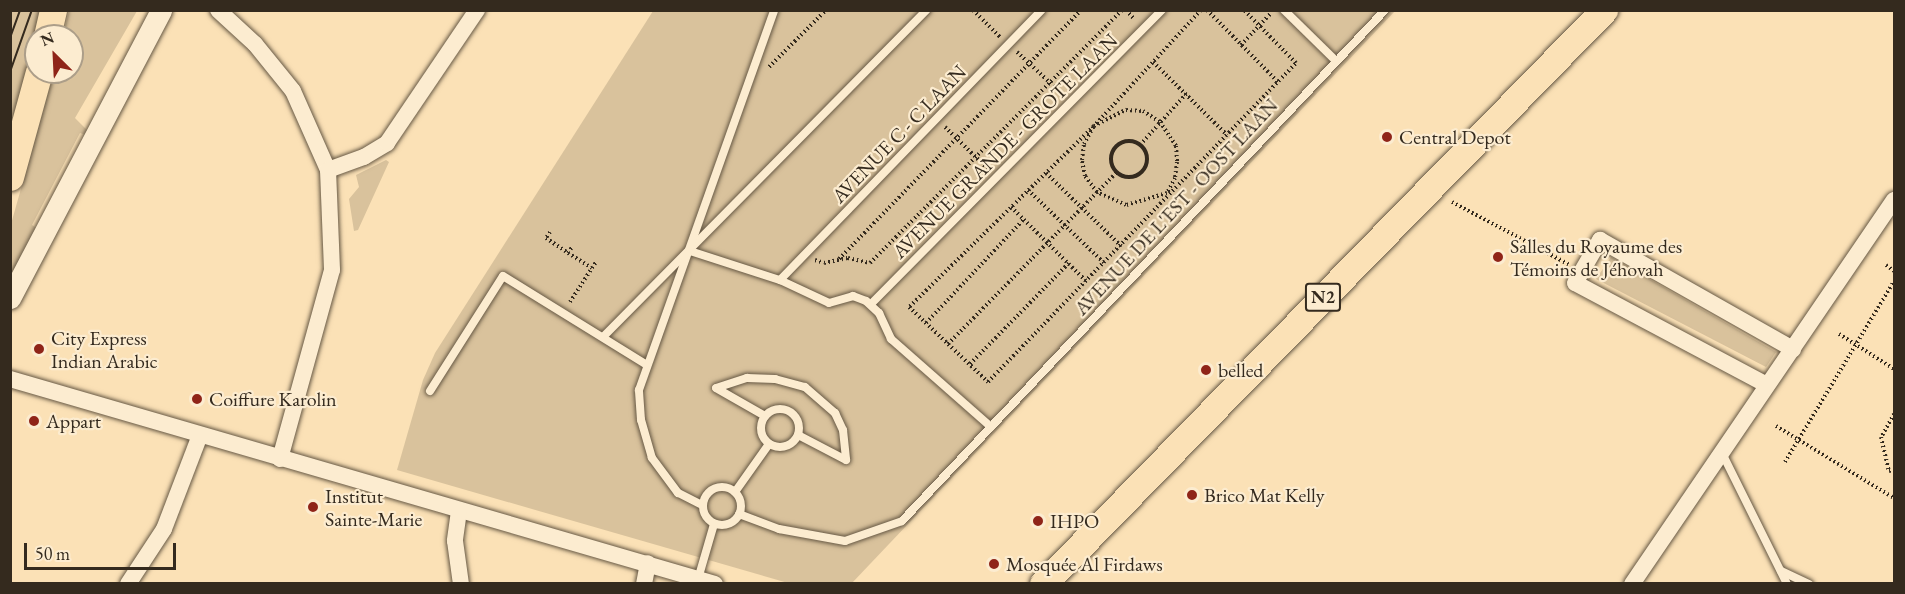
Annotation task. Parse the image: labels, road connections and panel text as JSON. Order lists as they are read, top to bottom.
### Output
{
  "streets": {
    "main road": ["N2"],
    "lane": ["AVENUE C - C LAAN", "AVENUE GRANDE - GROTE LAAN", "AVENUE DE L'EST - OOST LAAN"]
  },
  "places": [
    "Central Depot",
    "Salles du Royaume des Témoins de Jéhovah",
    "City Express Indian Arabic",
    "belled",
    "Coiffure Karolin",
    "Appart",
    "Brico Mat Kelly",
    "Institut Sainte-Marie",
    "IHPO",
    "Mosquée Al Firdaws"
  ],
  "scale_bar": "50 m",
  "north": "top left"
}
